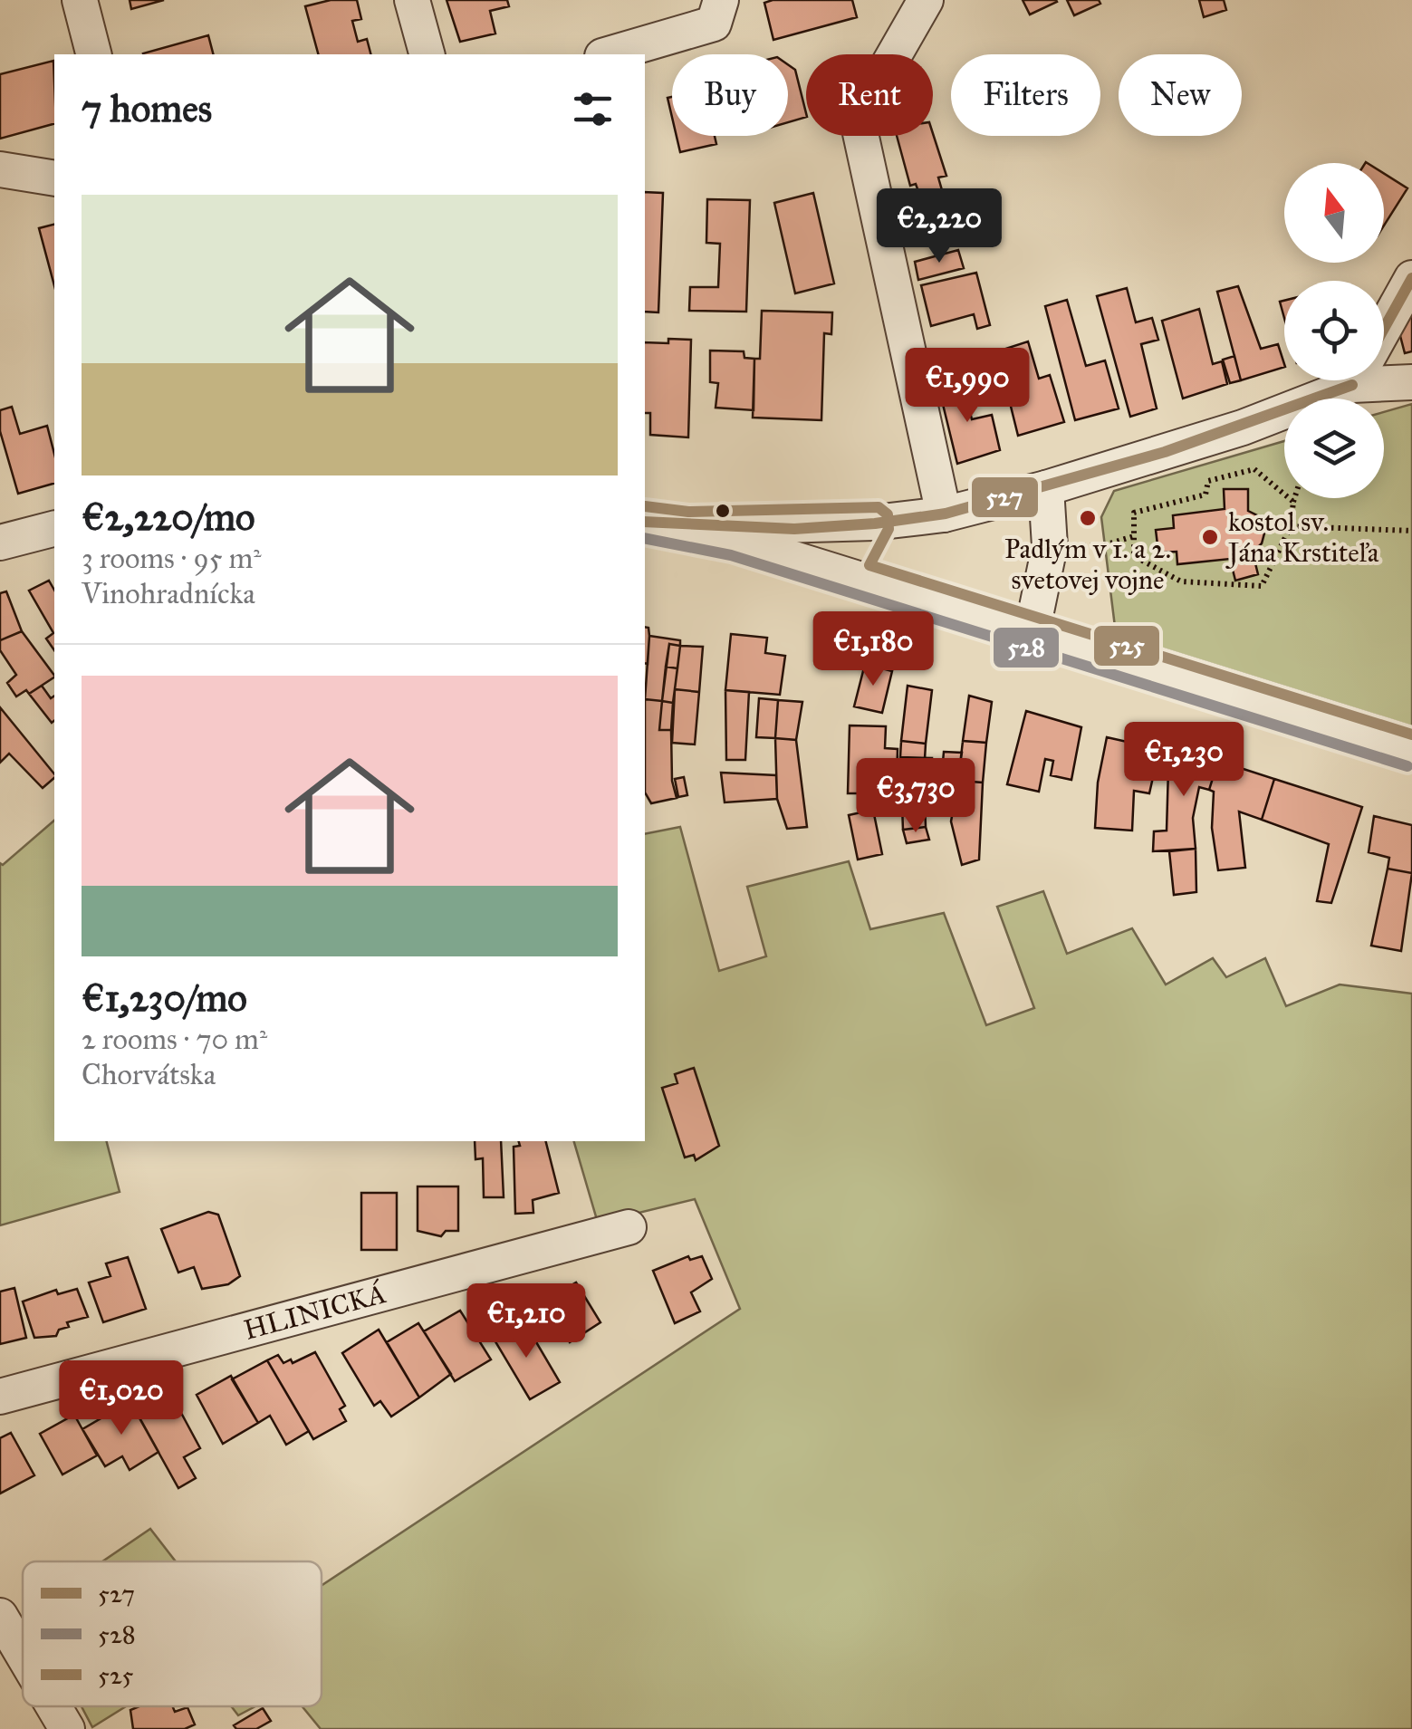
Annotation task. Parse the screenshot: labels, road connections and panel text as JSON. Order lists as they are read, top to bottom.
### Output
{
  "streets": {
    "street": ["HLINICKÁ"]
  },
  "places": ["Padlým v 1. a 2. svetovej vojne", "kostol sv. Jána Krstiteľa"],
  "lines": ["transit line 527", "transit line 525", "transit line 528"],
  "legend": ["527", "528", "525"],
  "north": "top",
  "page": {
    "chip": [
      "Buy",
      "Rent",
      "Filters",
      "New"
    ],
    "heading": "7 homes",
    "list": [
      {
        "name": "€2,220/mo",
        "note": "3 rooms · 95 m² · Vinohradnícka"
      },
      {
        "name": "€1,230/mo",
        "note": "2 rooms · 70 m² · Chorvátska"
      }
    ],
    "price": [
      "€2,220",
      "€1,990",
      "€1,180",
      "€1,230",
      "€3,730",
      "€1,210",
      "€1,020"
    ]
  }
}
